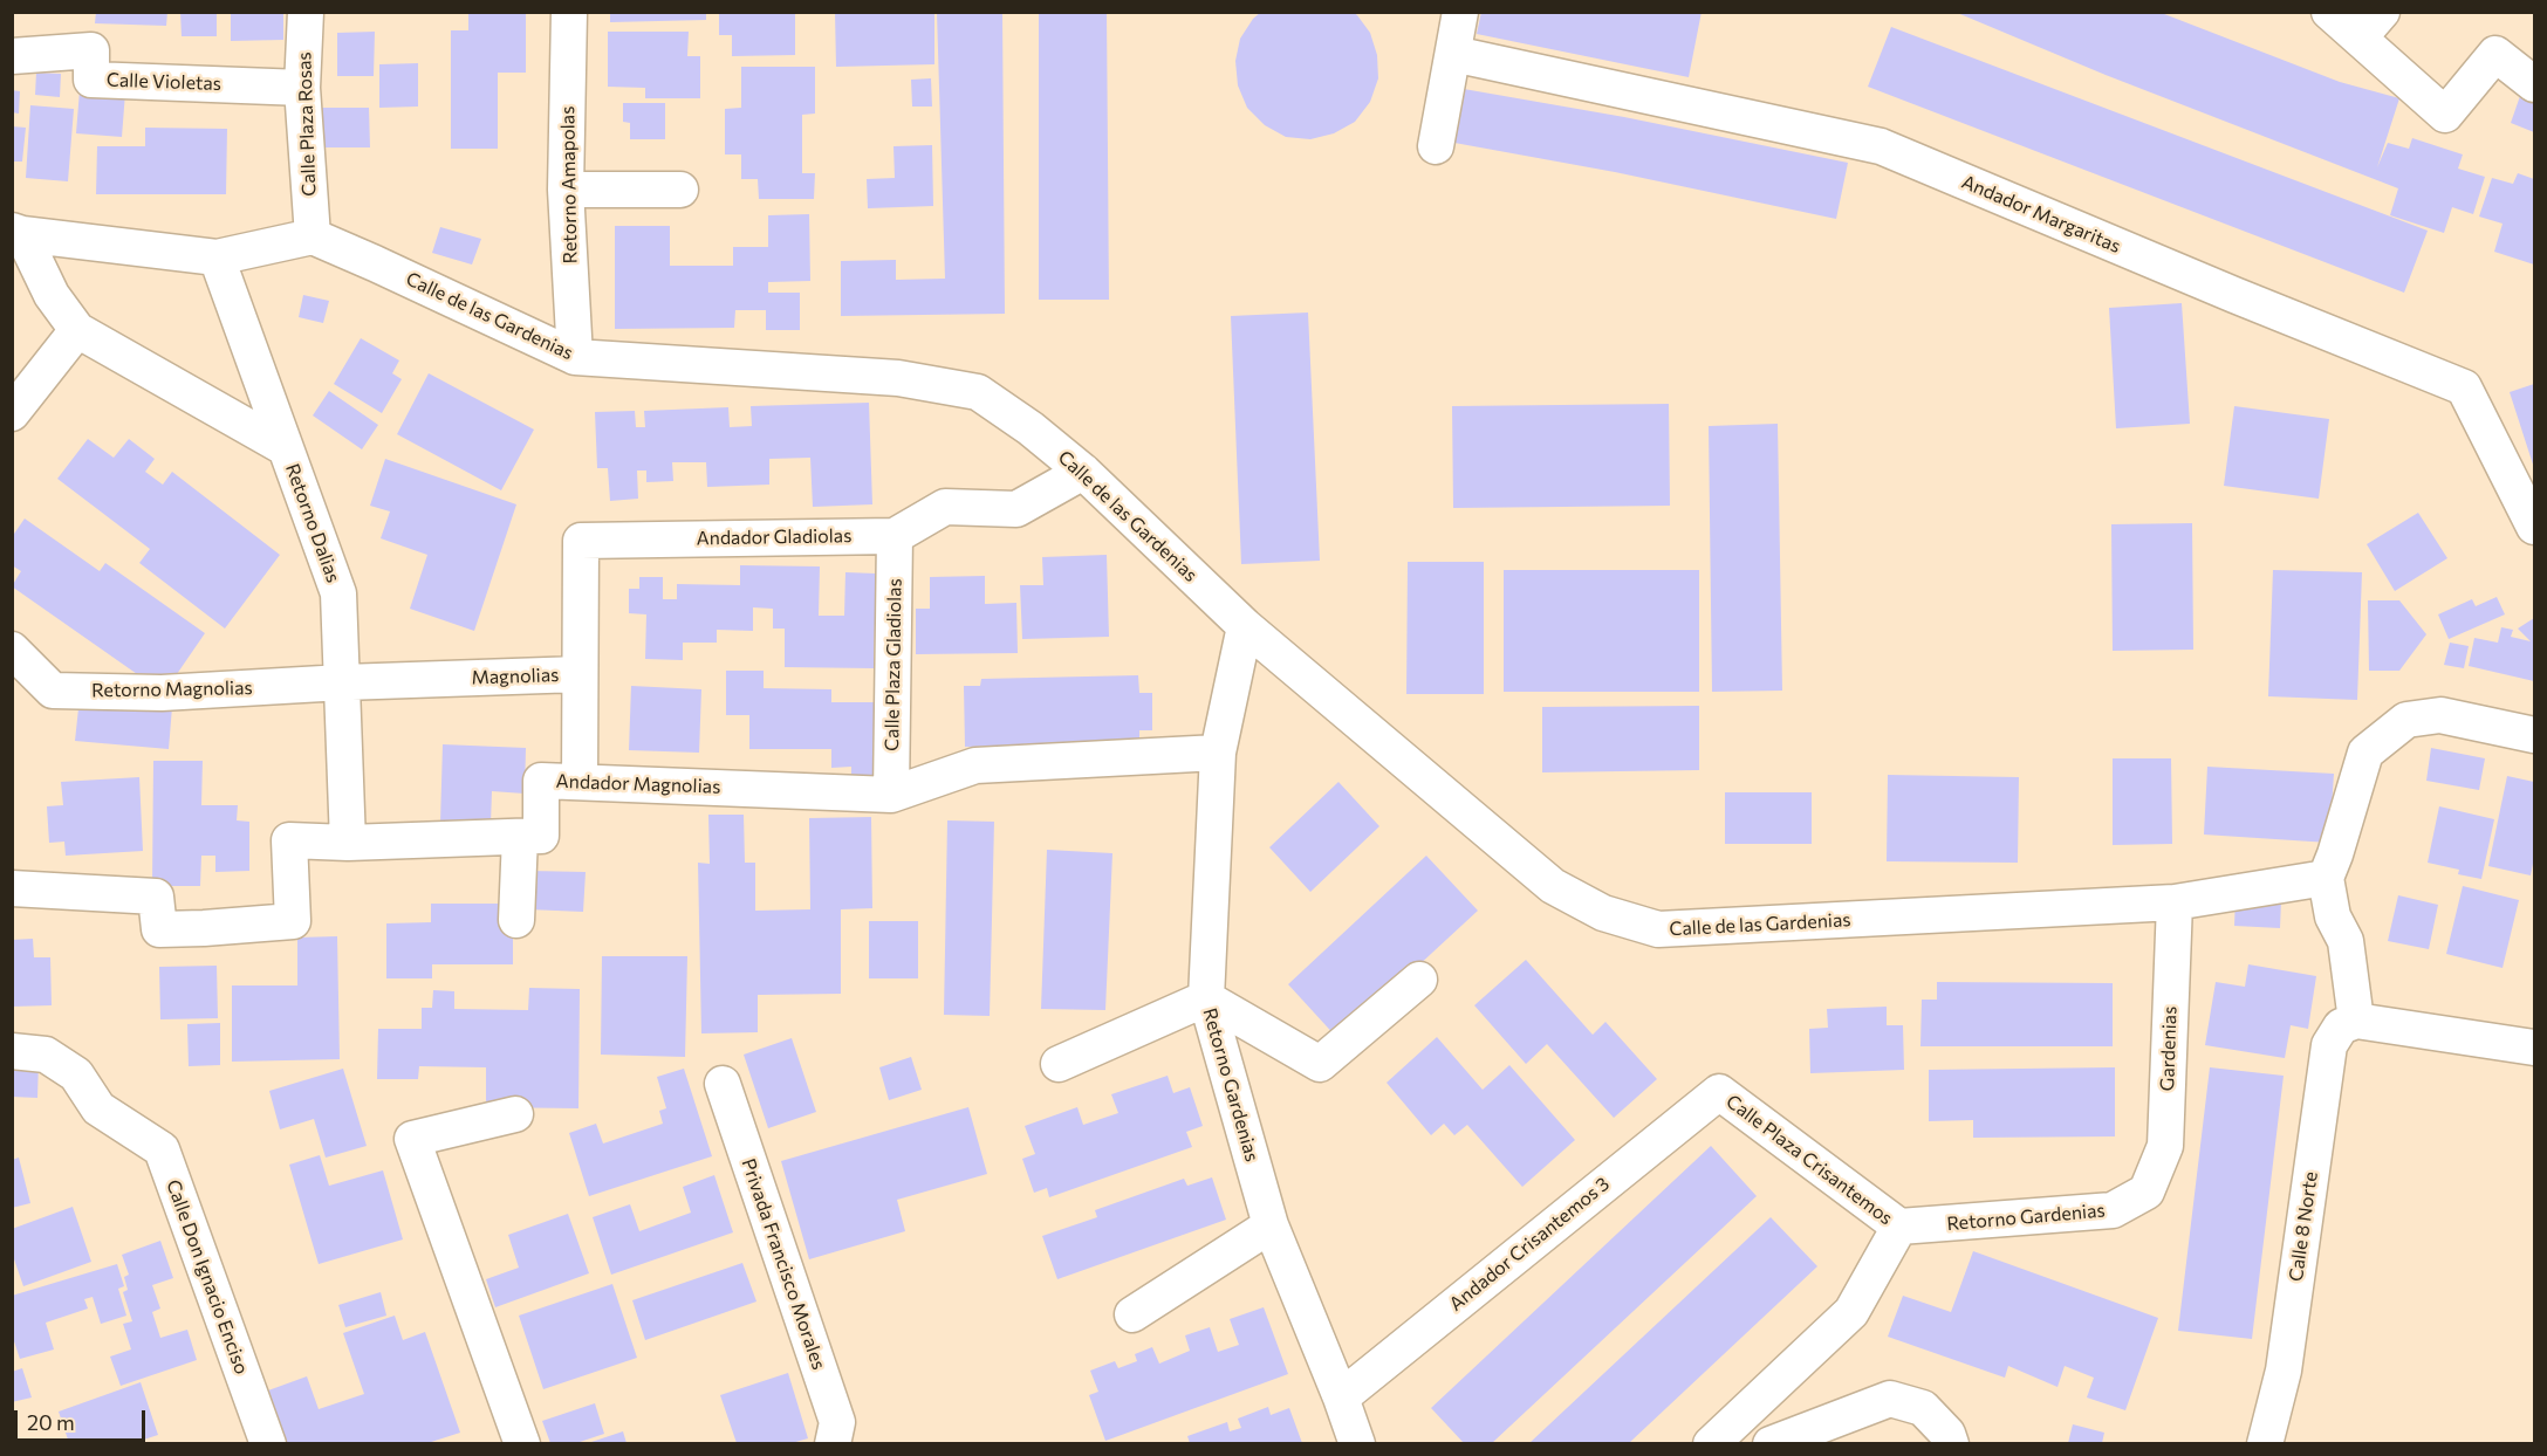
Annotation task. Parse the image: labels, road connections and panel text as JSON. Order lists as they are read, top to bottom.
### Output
{
  "streets": {
    "street": [
      "Calle Violetas",
      "Calle Plaza Rosas",
      "Retorno Amapolas",
      "Andador Margaritas",
      "Calle de las Gardenias",
      "Retorno Dalias",
      "Andador Gladiolas",
      "Calle Plaza Gladiolas",
      "Magnolias",
      "Retorno Magnolias",
      "Andador Magnolias",
      "Gardenias",
      "Retorno Gardenias",
      "Calle Plaza Crisantemos",
      "Calle 8 Norte",
      "Andador Crisantemos 3",
      "Privada Francisco Morales",
      "Calle Don Ignacio Enciso"
    ]
  },
  "crossings": [
    ["Calle Violetas", "Calle Plaza Rosas"],
    ["Calle Plaza Rosas", "Calle de las Gardenias"],
    ["Retorno Amapolas", "Calle de las Gardenias"],
    ["Calle de las Gardenias", "Andador Gladiolas"],
    ["Calle de las Gardenias", "Gardenias"],
    ["Calle de las Gardenias", "Retorno Gardenias"],
    ["Retorno Dalias", "Magnolias"],
    ["Retorno Dalias", "Retorno Magnolias"],
    ["Andador Gladiolas", "Calle Plaza Gladiolas"],
    ["Andador Gladiolas", "Magnolias"],
    ["Calle Plaza Gladiolas", "Andador Magnolias"],
    ["Magnolias", "Retorno Magnolias"],
    ["Magnolias", "Andador Magnolias"],
    ["Andador Magnolias", "Retorno Gardenias"],
    ["Gardenias", "Retorno Gardenias"],
    ["Retorno Gardenias", "Calle Plaza Crisantemos"],
    ["Retorno Gardenias", "Andador Crisantemos 3"],
    ["Calle Plaza Crisantemos", "Andador Crisantemos 3"]
  ],
  "scale_bar": "20 m"
}
